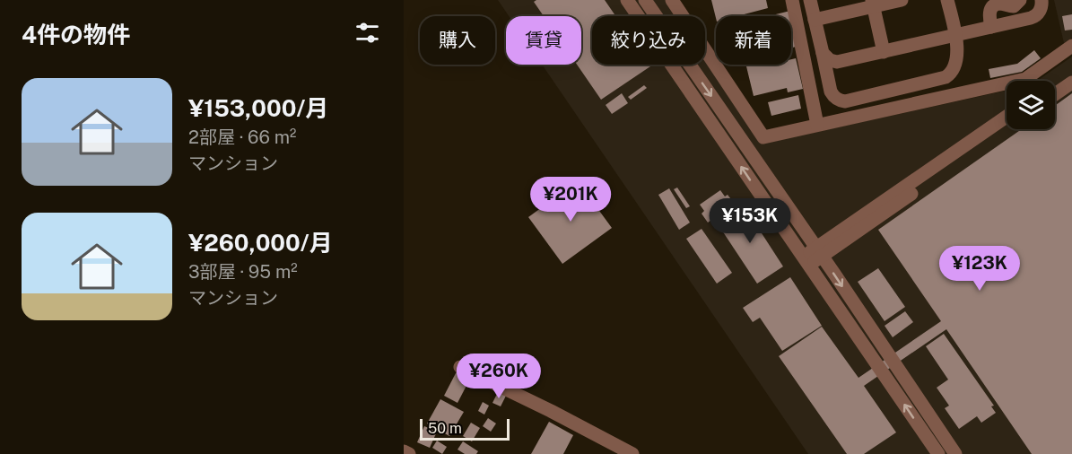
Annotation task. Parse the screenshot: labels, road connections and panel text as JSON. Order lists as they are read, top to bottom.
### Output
{
  "scale_bar": "50 m",
  "page": {
    "heading": "4件の物件",
    "chip": [
      "購入",
      "賃貸",
      "絞り込み",
      "新着"
    ],
    "list": [
      {
        "name": "¥153,000/月",
        "note": "2部屋 · 66 m² · マンション"
      },
      {
        "name": "¥260,000/月",
        "note": "3部屋 · 95 m² · マンション"
      }
    ],
    "price": [
      "¥201K",
      "¥153K",
      "¥123K",
      "¥260K"
    ],
    "scale": "50 m"
  }
}
